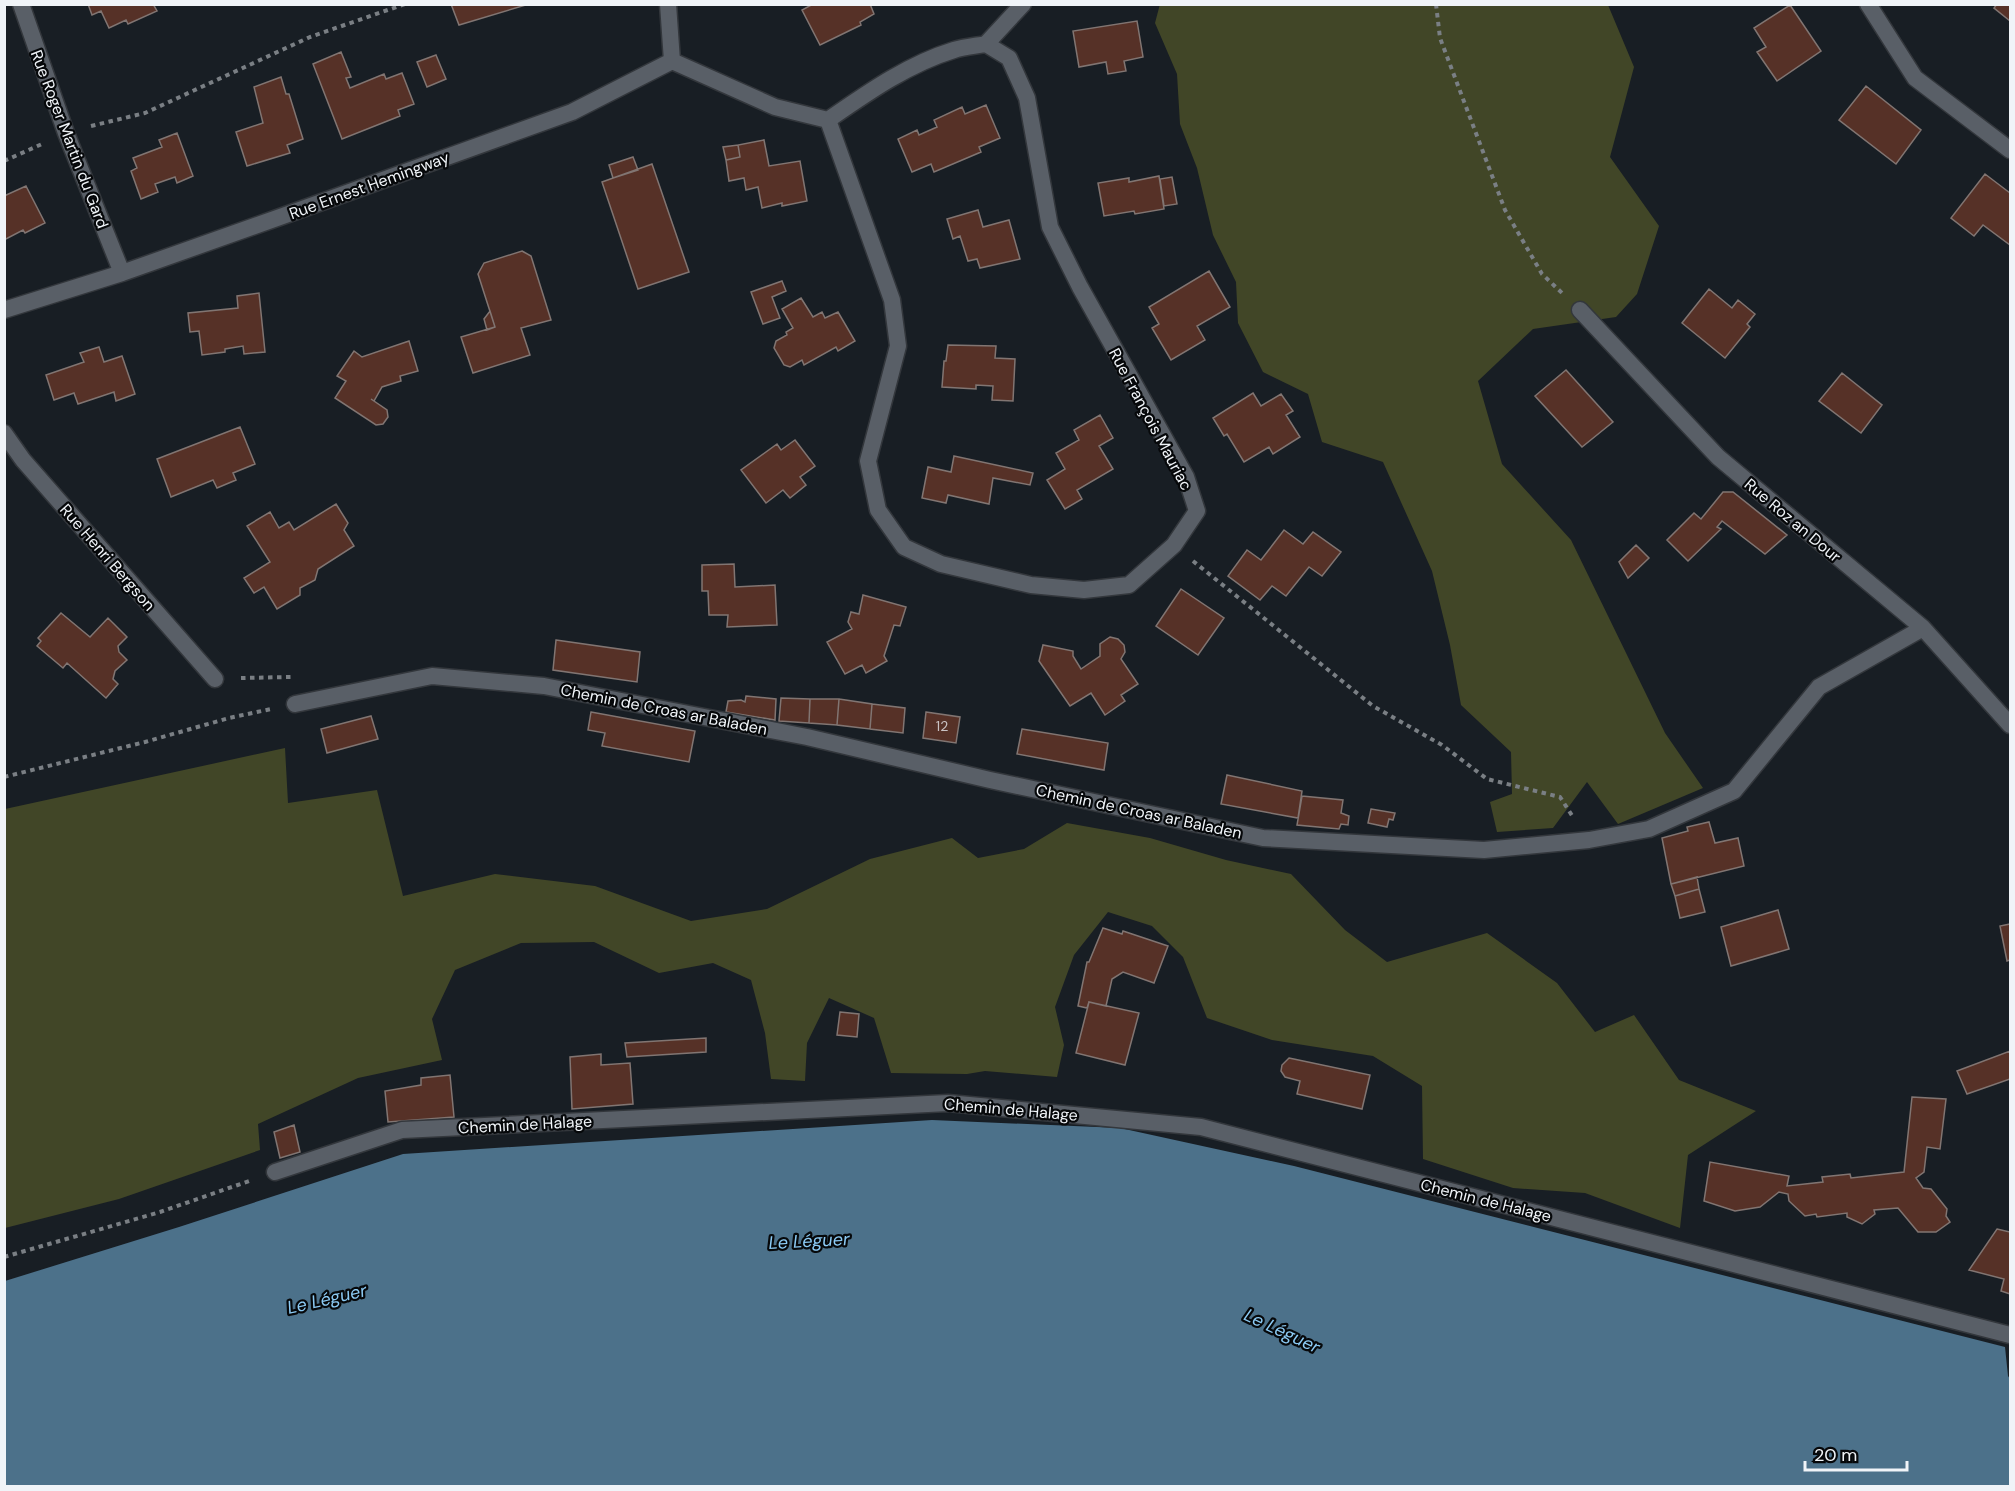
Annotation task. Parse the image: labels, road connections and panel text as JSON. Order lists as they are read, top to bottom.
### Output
{
  "streets": {
    "street": [
      "Rue Roger Martin du Gard",
      "Rue Ernest Hemingway",
      "Rue François Mauriac",
      "Rue Roz an Dour",
      "Rue Henri Bergson",
      "Chemin de Croas ar Baladen",
      "Chemin de Halage"
    ]
  },
  "crossings": [
    ["Rue Roger Martin du Gard", "Rue Ernest Hemingway"],
    ["Rue Roz an Dour", "Chemin de Croas ar Baladen"]
  ],
  "water": ["Le Léguer"],
  "house_numbers": ["12"],
  "scale_bar": "20 m"
}
